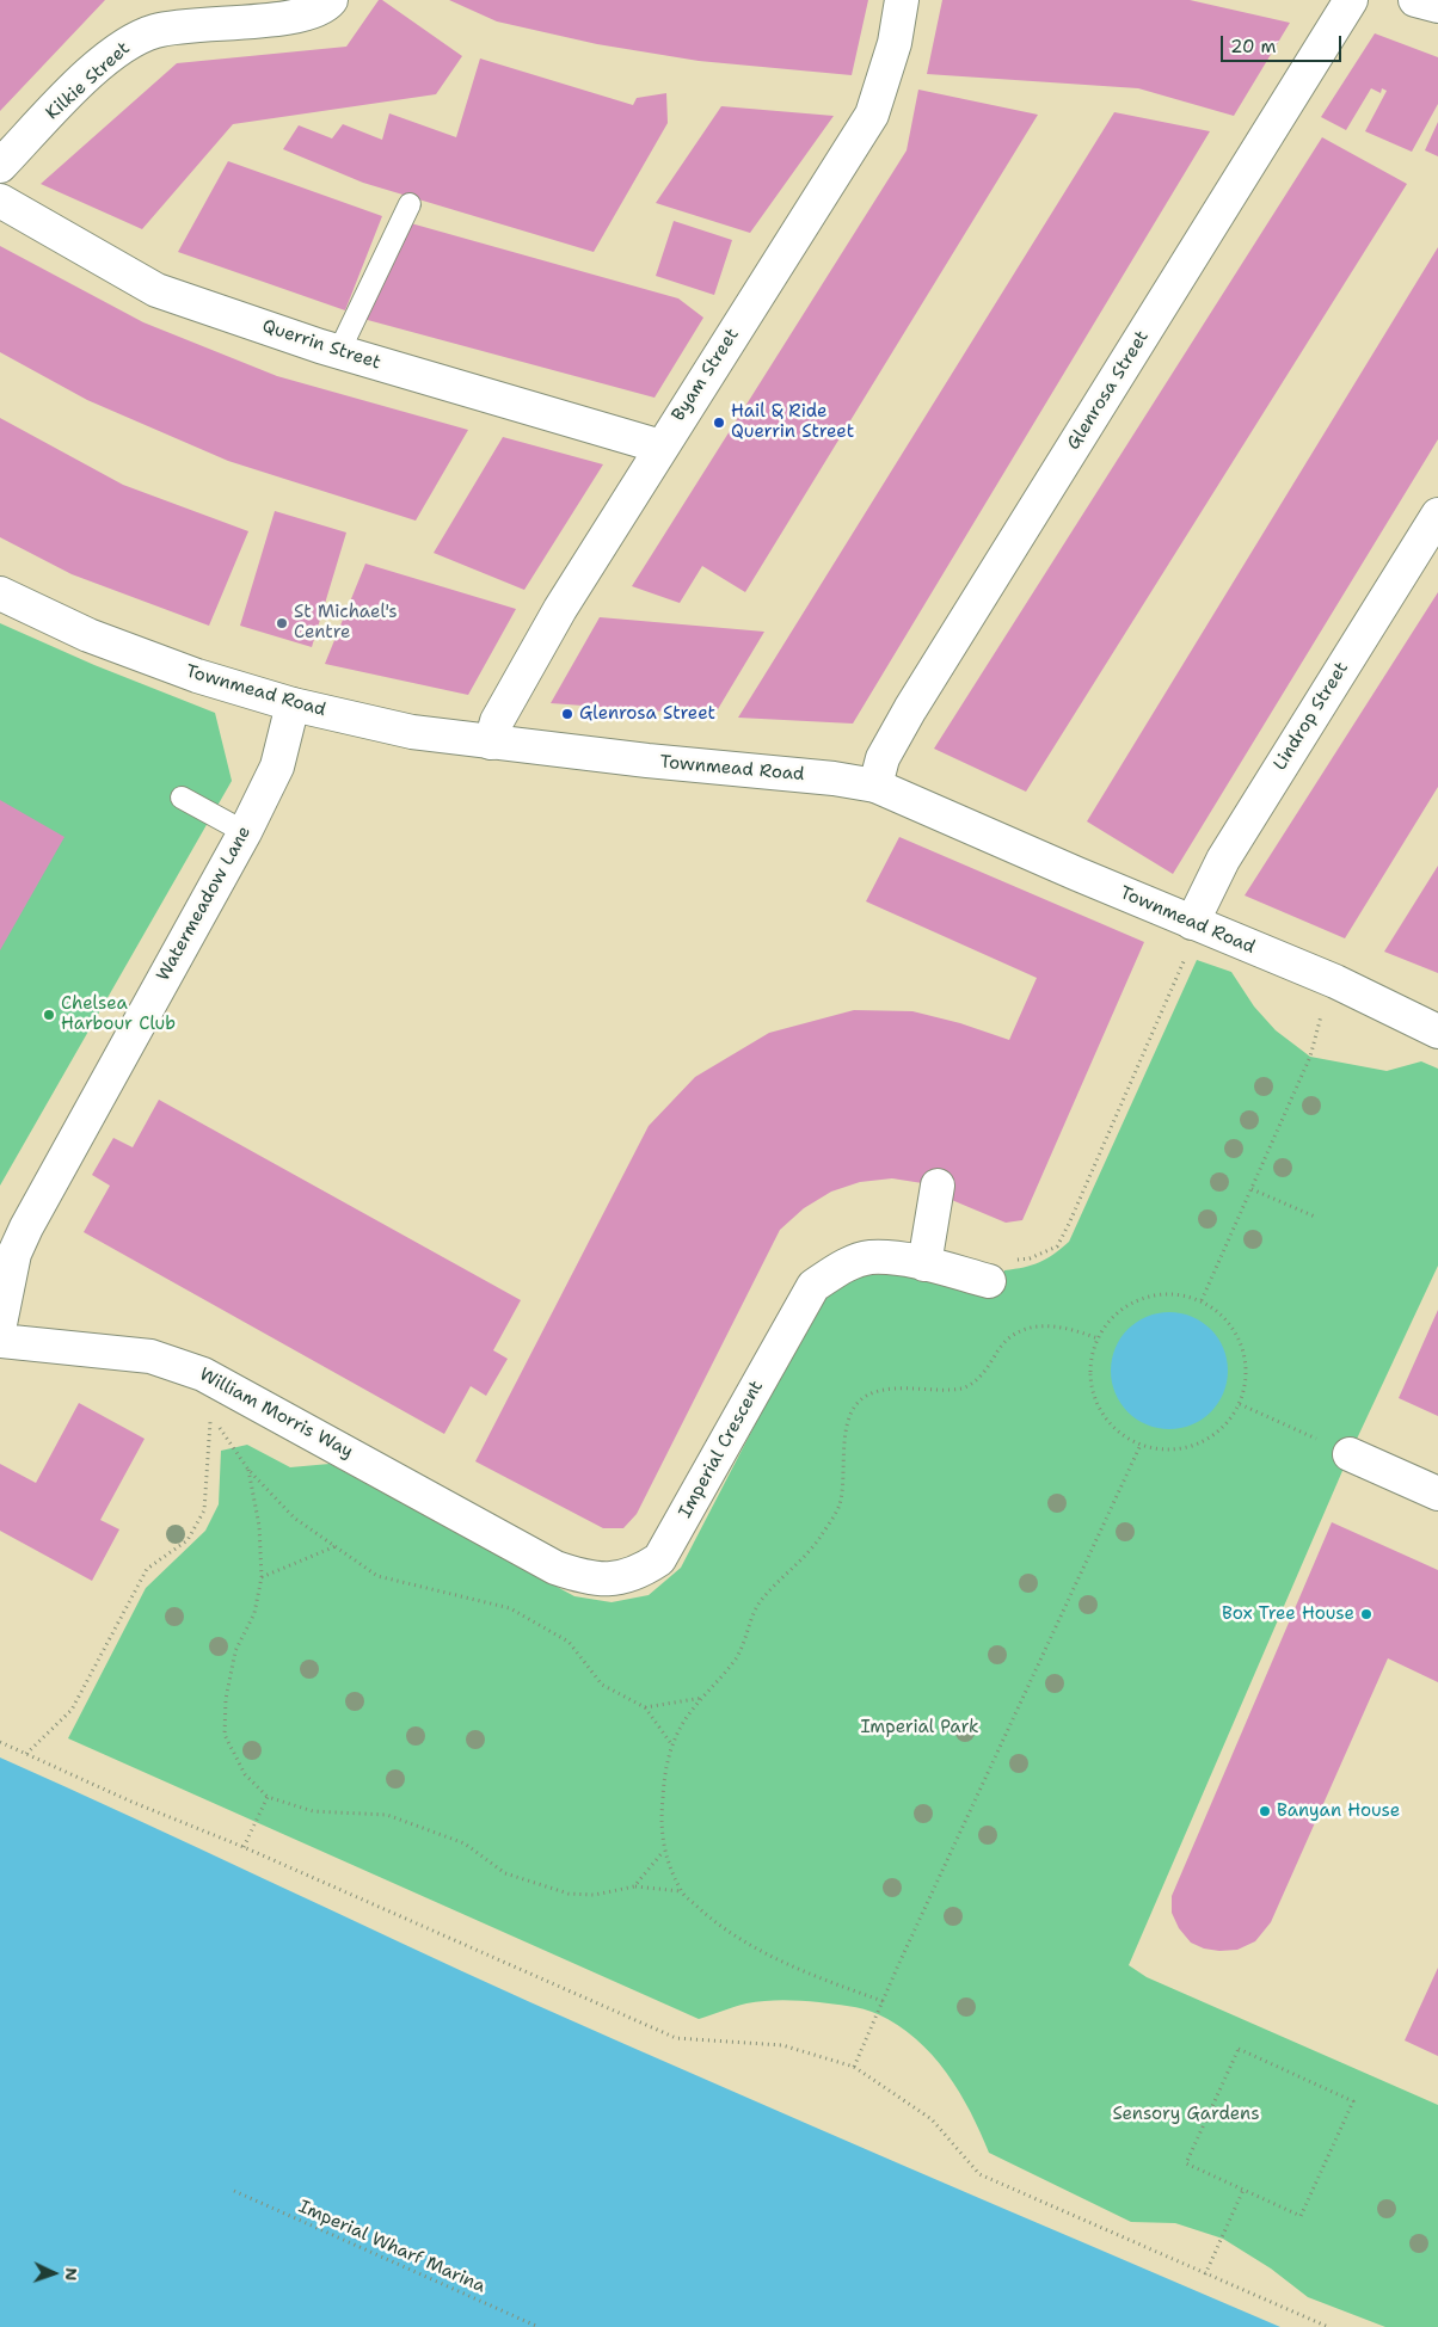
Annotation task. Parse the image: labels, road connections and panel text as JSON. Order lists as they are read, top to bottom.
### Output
{
  "streets": {
    "street": [
      "Kilkie Street",
      "Querrin Street",
      "Byam Street",
      "Glenrosa Street",
      "Townmead Road",
      "Lindrop Street",
      "Watermeadow Lane",
      "William Morris Way",
      "Imperial Crescent"
    ],
    "path": ["Imperial Wharf Marina"]
  },
  "crossings": [
    ["Querrin Street", "Byam Street"],
    ["Byam Street", "Townmead Road"],
    ["Glenrosa Street", "Townmead Road"],
    ["Townmead Road", "Lindrop Street"],
    ["Townmead Road", "Watermeadow Lane"],
    ["William Morris Way", "Imperial Crescent"]
  ],
  "parks": ["Imperial Park", "Sensory Gardens"],
  "places": [
    "Hail & Ride Querrin Street",
    "St Michael's Centre",
    "Glenrosa Street",
    "Chelsea Harbour Club",
    "Box Tree House",
    "Banyan House"
  ],
  "scale_bar": "20 m",
  "north": "right"
}
